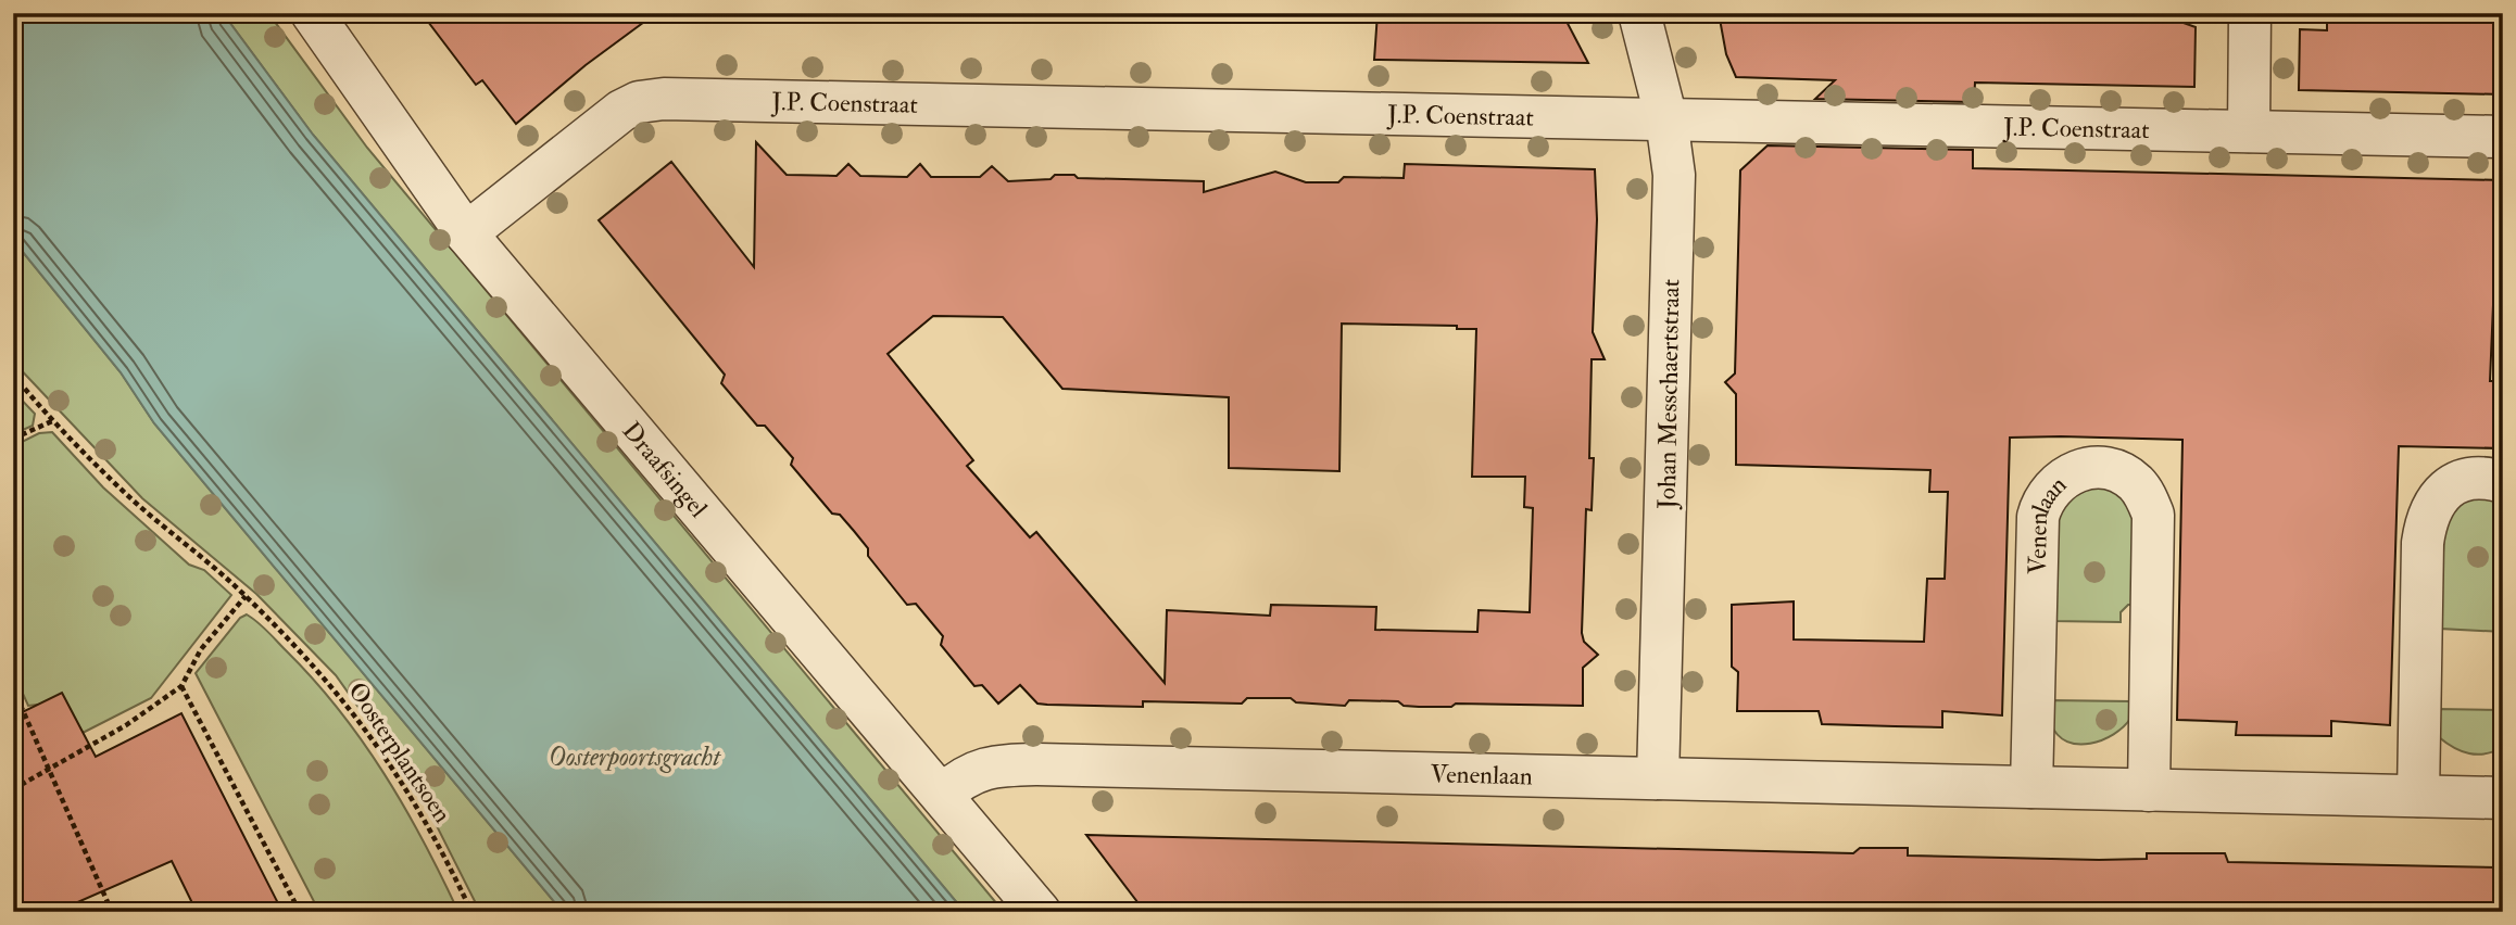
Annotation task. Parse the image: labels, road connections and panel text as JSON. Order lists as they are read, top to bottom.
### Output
{
  "streets": {
    "street": [
      "J.P. Coenstraat",
      "Johan Messchaertstraat",
      "Draafsingel",
      "Venenlaan"
    ],
    "path": ["Oosterplantsoen"]
  },
  "crossings": [
    ["J.P. Coenstraat", "Johan Messchaertstraat"],
    ["J.P. Coenstraat", "Draafsingel"],
    ["Johan Messchaertstraat", "Venenlaan"],
    ["Draafsingel", "Venenlaan"]
  ],
  "water": ["Oosterpoortsgracht"]
}
